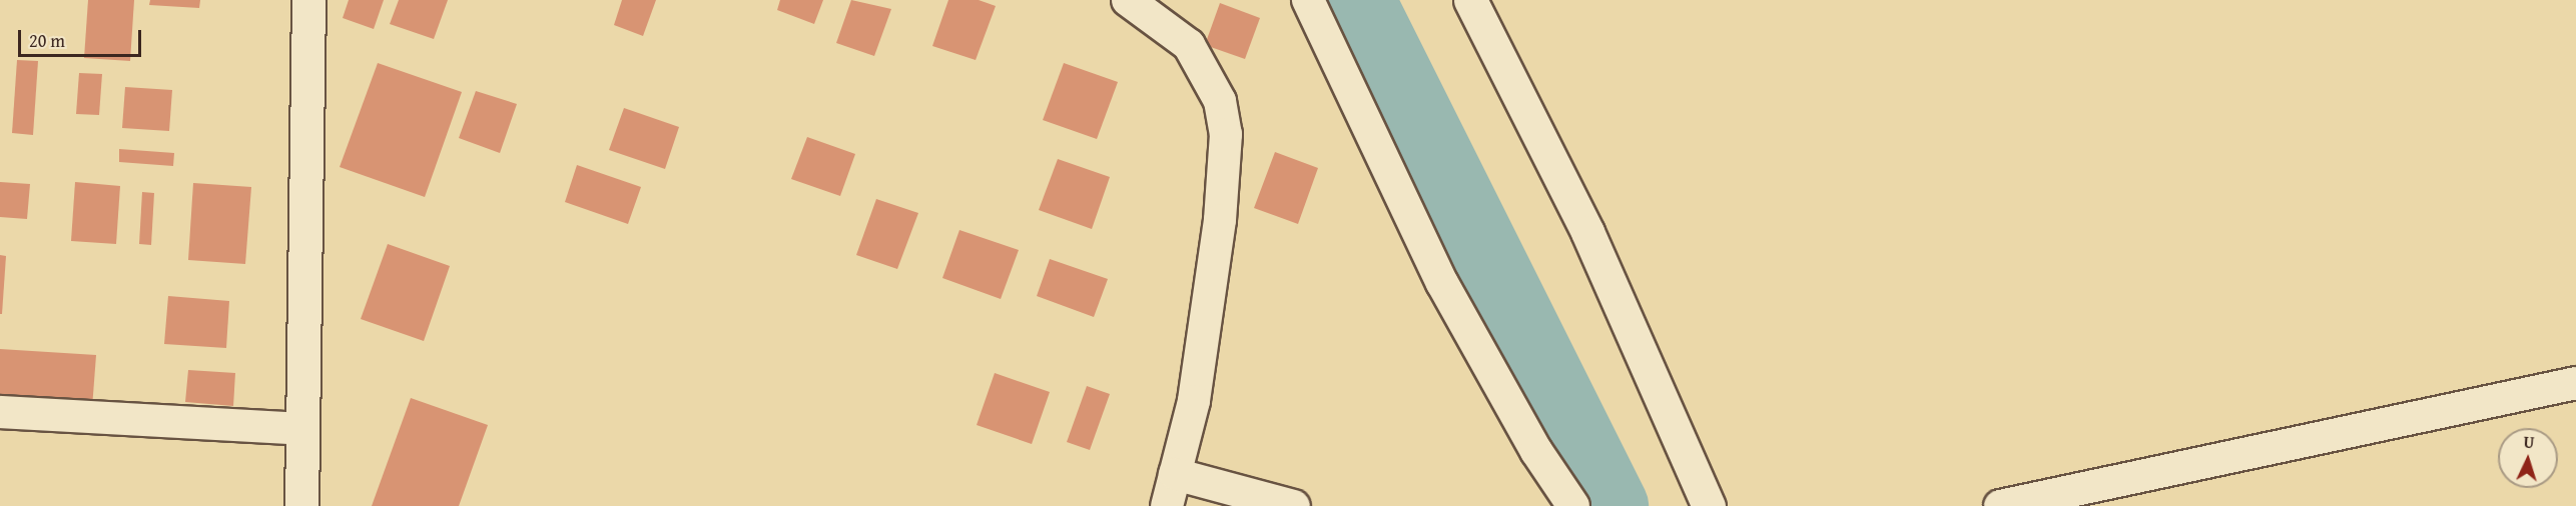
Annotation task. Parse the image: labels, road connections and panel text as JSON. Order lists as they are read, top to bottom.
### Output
{
  "scale_bar": "20 m",
  "north": "top"
}
